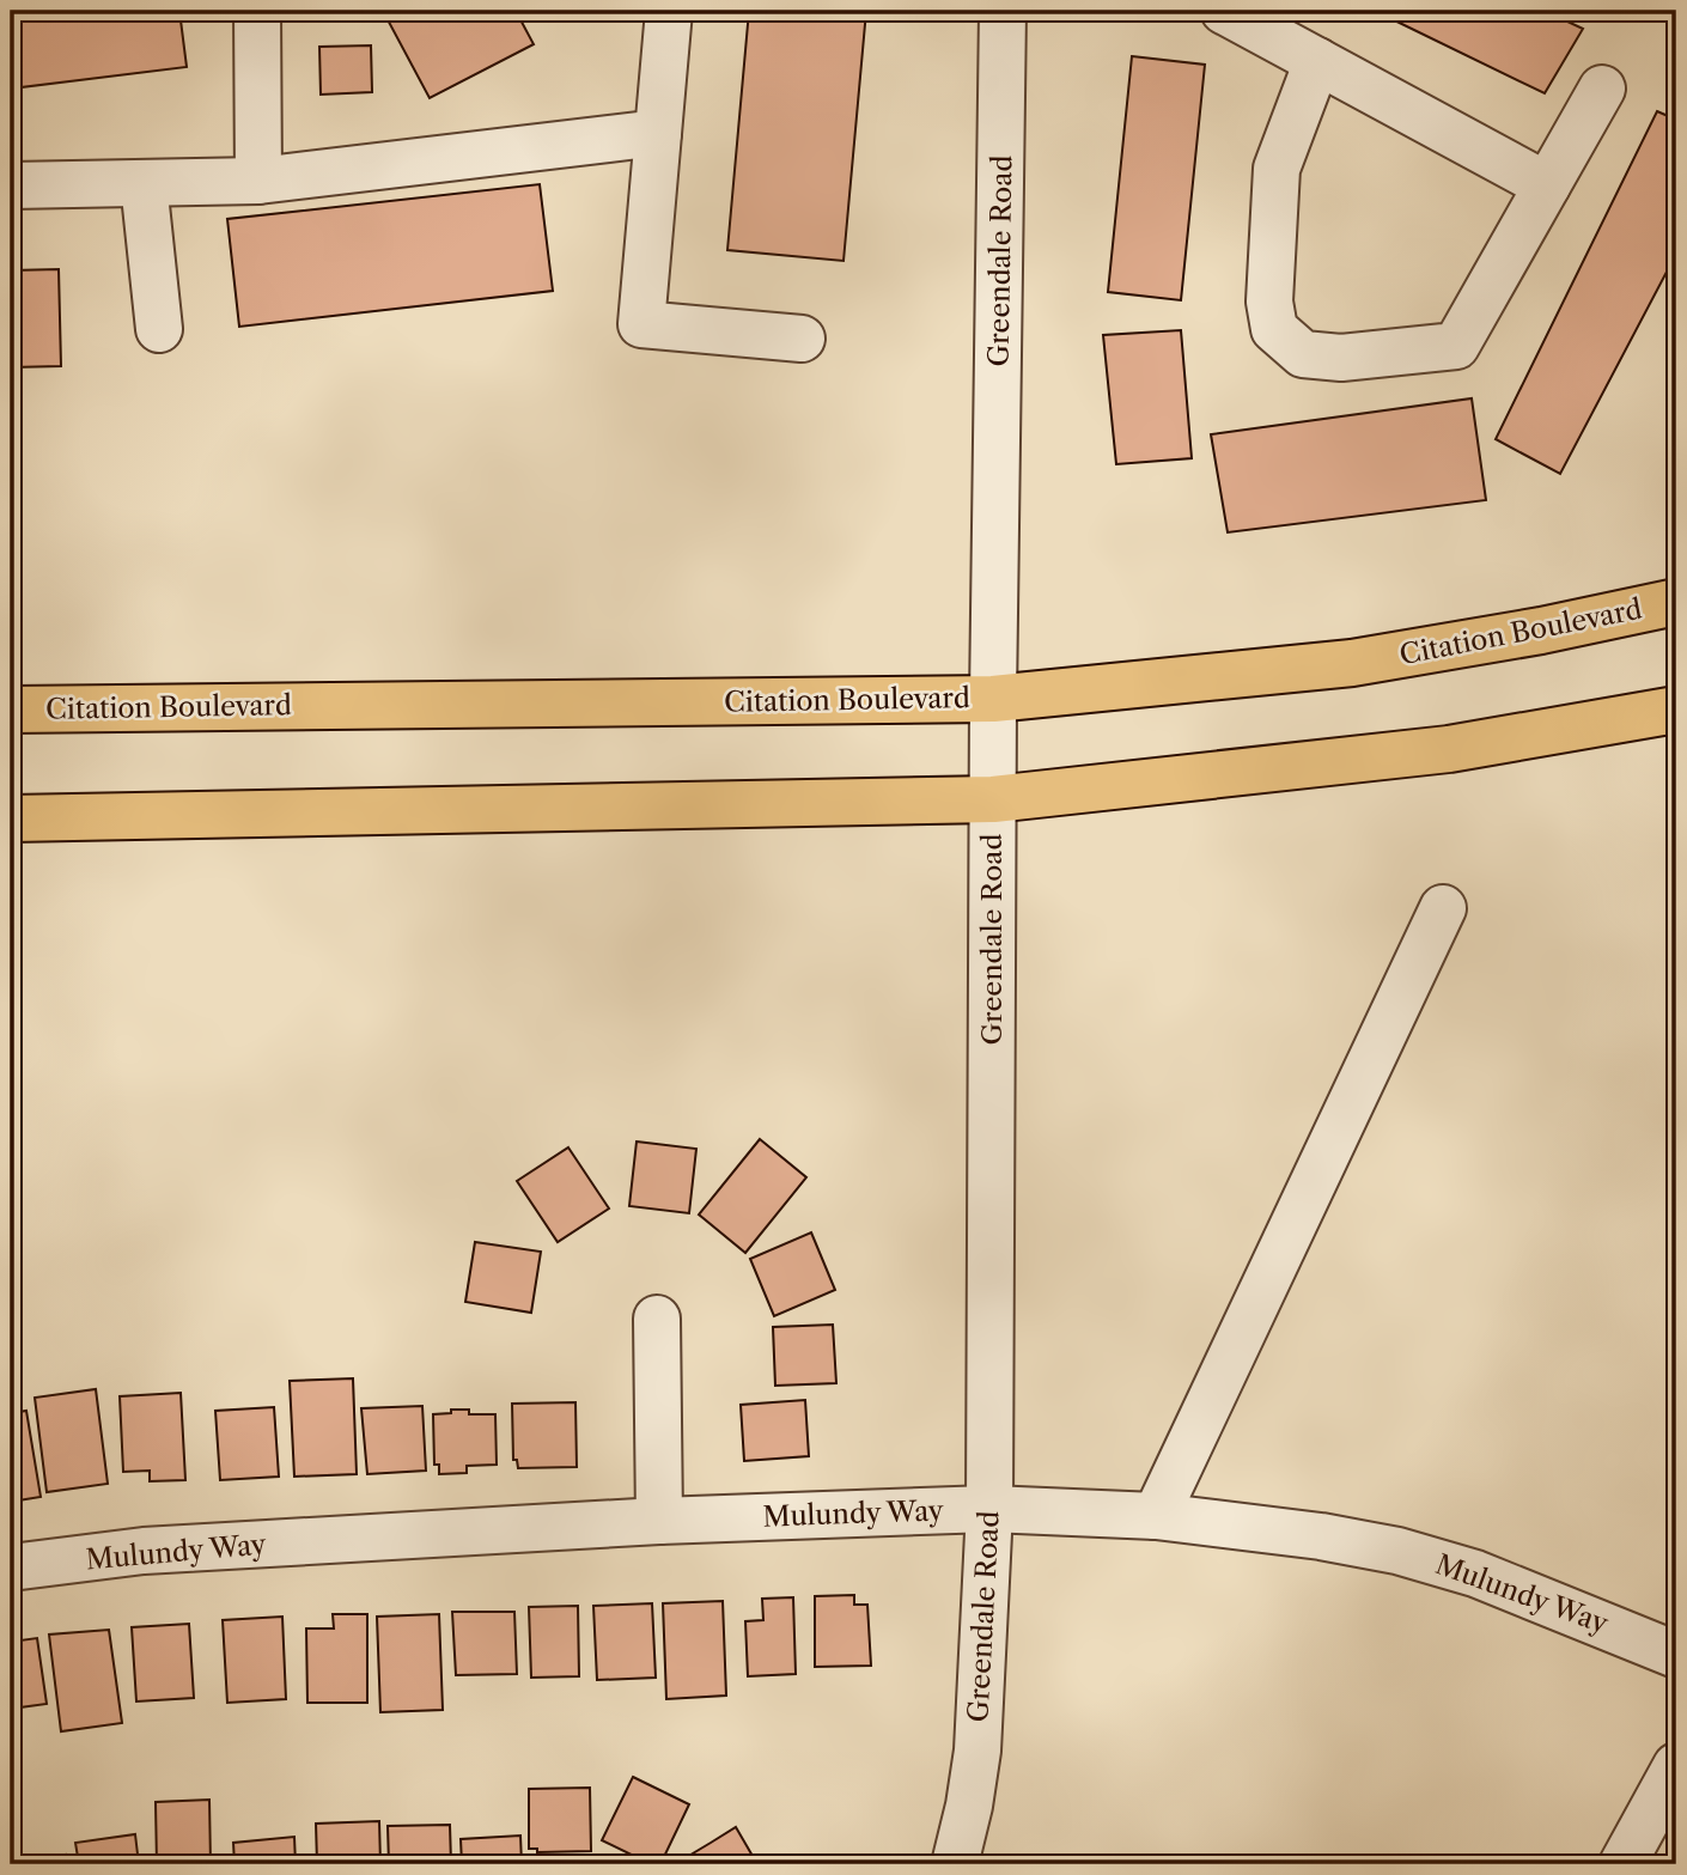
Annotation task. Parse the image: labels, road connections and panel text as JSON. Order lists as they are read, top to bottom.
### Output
{
  "streets": {
    "main road": ["Citation Boulevard"],
    "street": ["Greendale Road", "Mulundy Way"]
  },
  "crossings": [
    ["Greendale Road", "Citation Boulevard"],
    ["Greendale Road", "Mulundy Way"]
  ]
}
